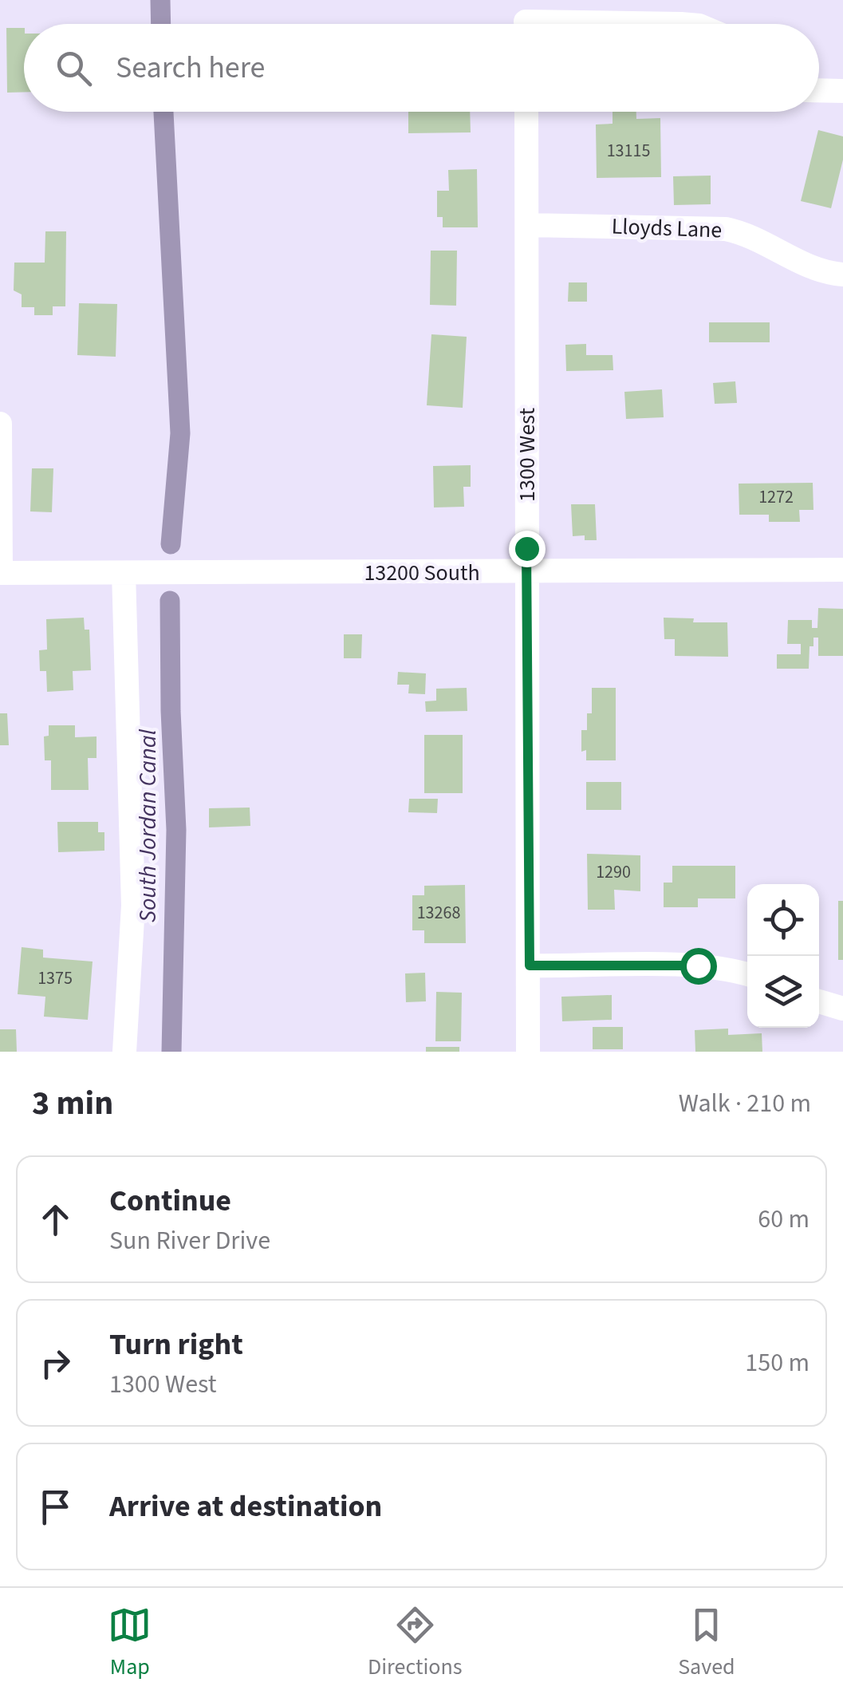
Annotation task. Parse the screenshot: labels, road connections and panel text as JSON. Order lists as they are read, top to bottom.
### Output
{
  "streets": {
    "street": ["Lloyds Lane", "1300 West", "13200 South"]
  },
  "crossings": [
    ["Lloyds Lane", "1300 West"],
    ["1300 West", "13200 South"]
  ],
  "water": ["South Jordan Canal"],
  "house_numbers": [
    "13115",
    "1272",
    "1290",
    "13268",
    "1375"
  ],
  "page": {
    "search": "Search here",
    "heading": ["3 min", "Walk · 210 m"],
    "list": [
      ["Continue", "Sun River Drive", "60 m"],
      ["Turn right", "1300 West", "150 m"],
      "Arrive at destination"
    ],
    "nav": ["Map", "Directions", "Saved"]
  }
}
